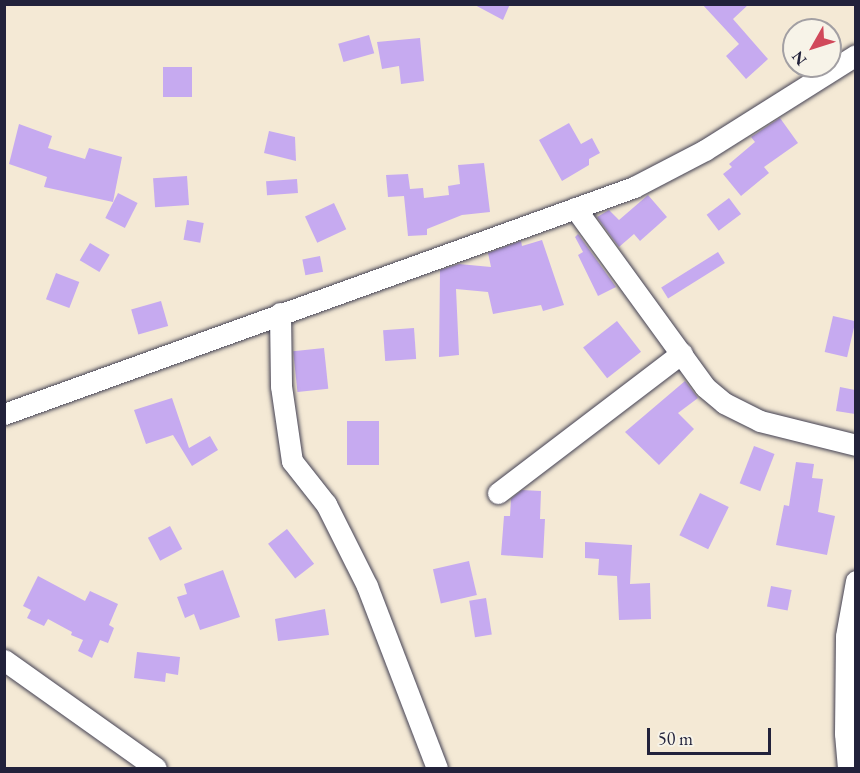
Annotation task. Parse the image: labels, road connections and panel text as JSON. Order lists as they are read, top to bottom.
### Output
{
  "scale_bar": "50 m",
  "north": "bottom left"
}
